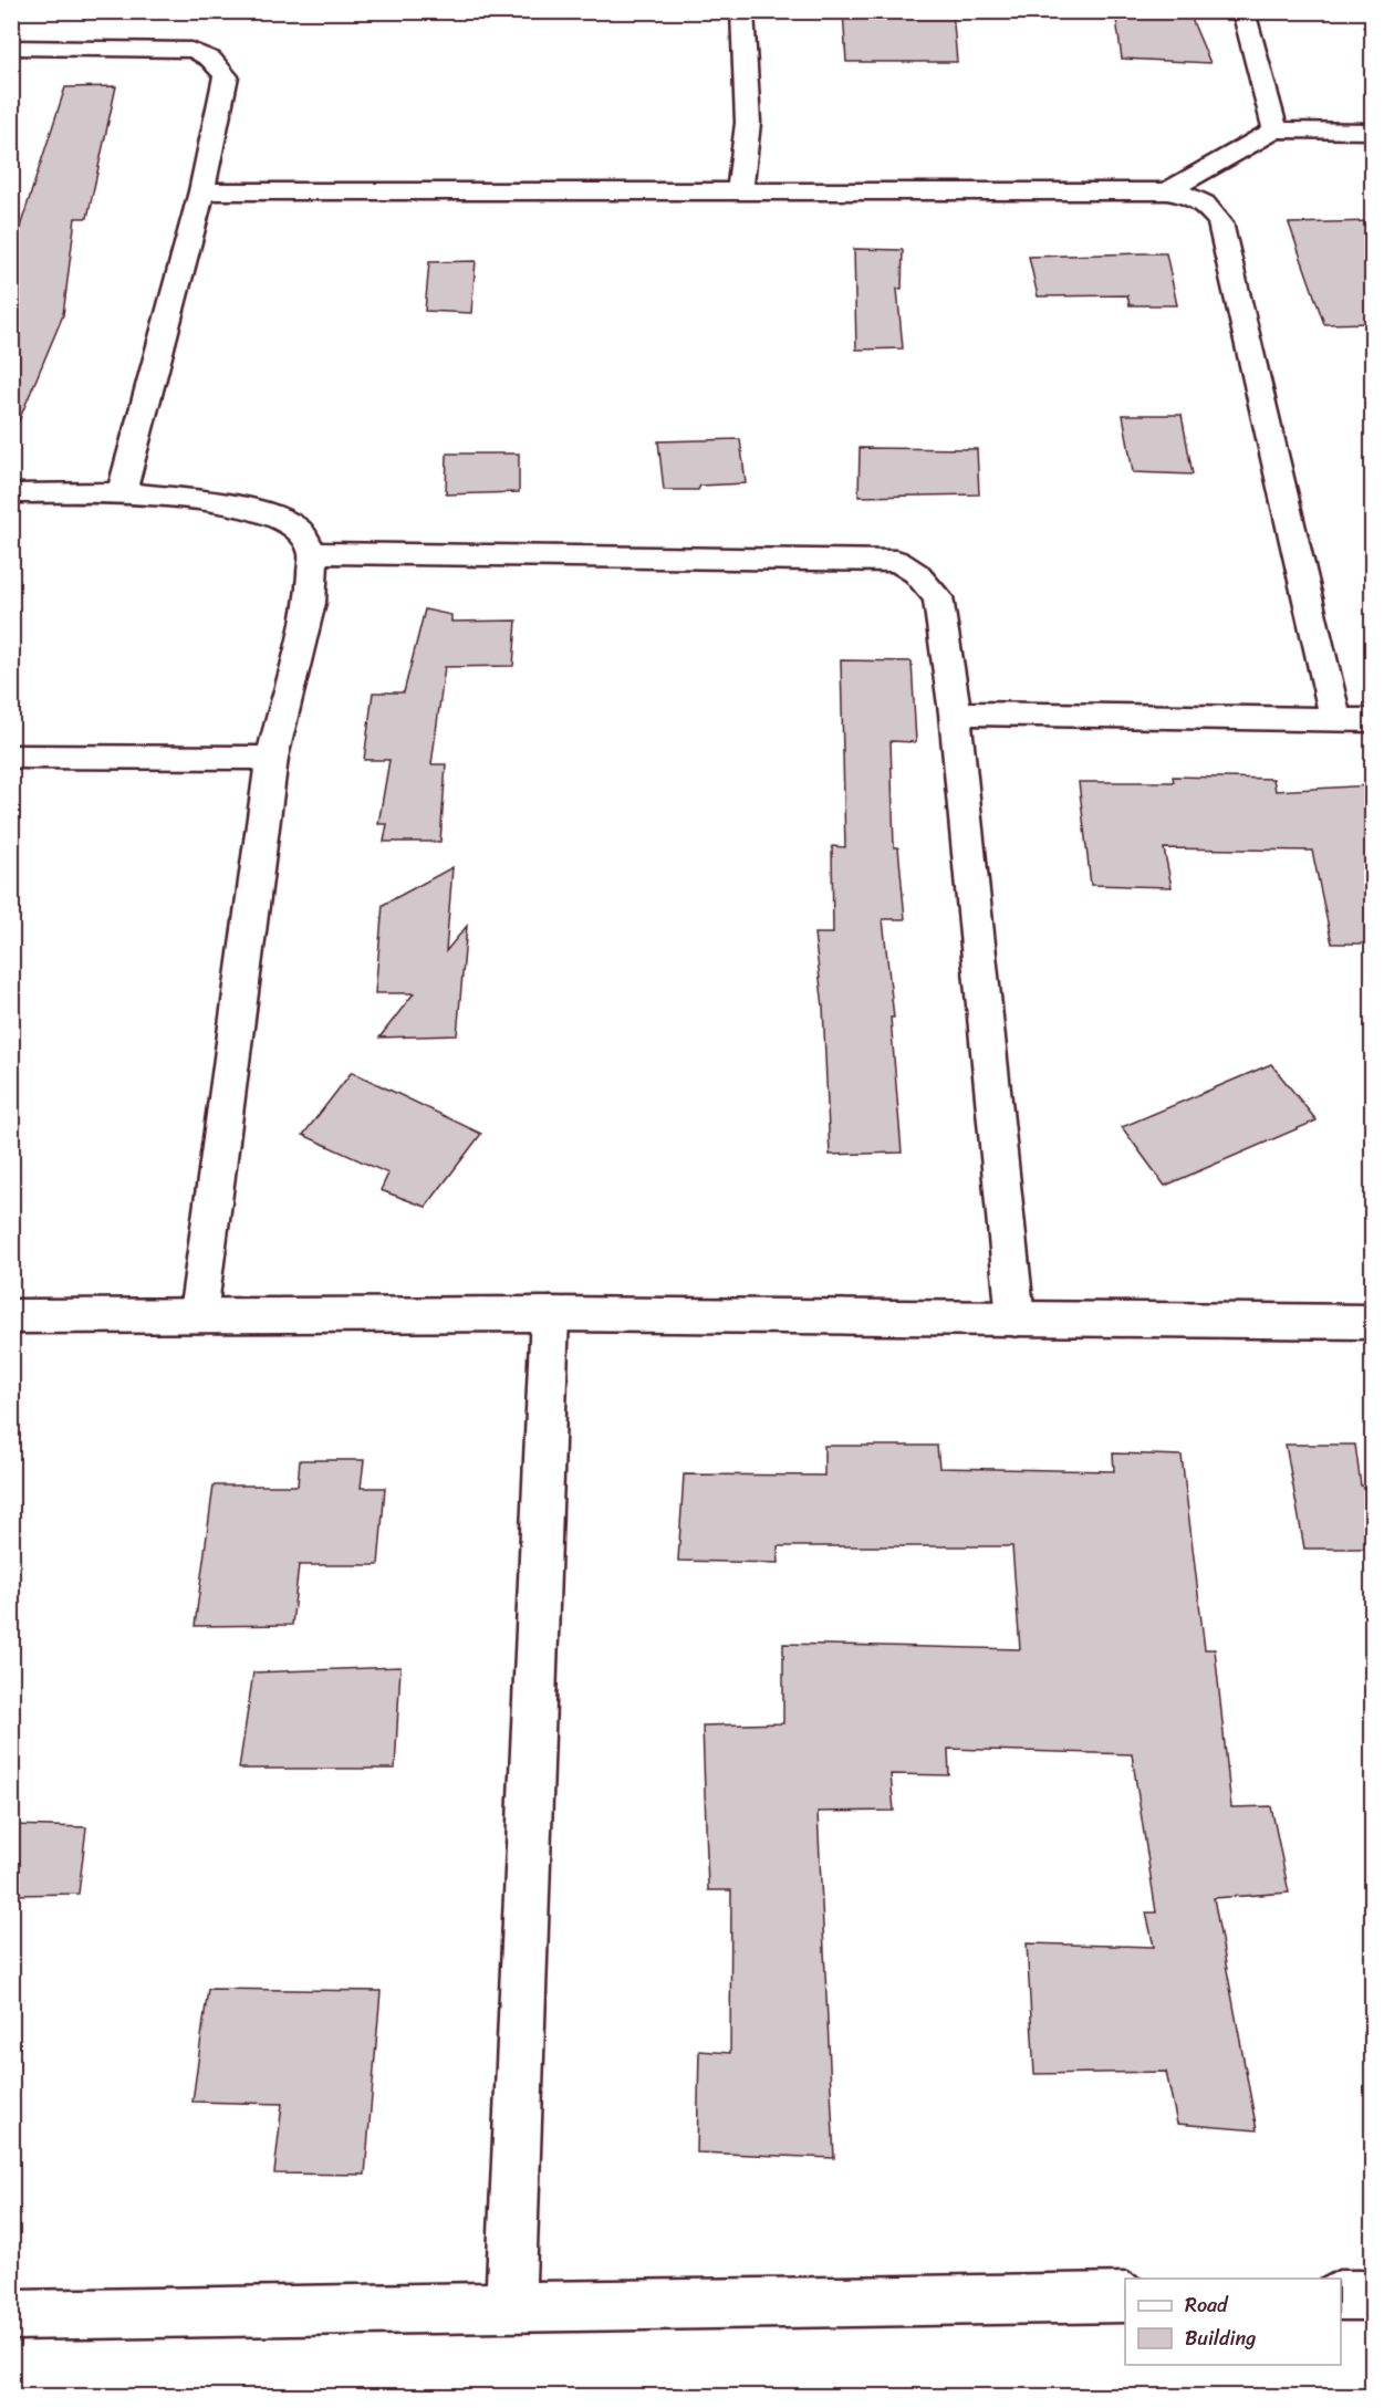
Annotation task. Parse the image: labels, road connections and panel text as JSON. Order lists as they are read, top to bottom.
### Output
{
  "legend": ["Road", "Building"]
}
